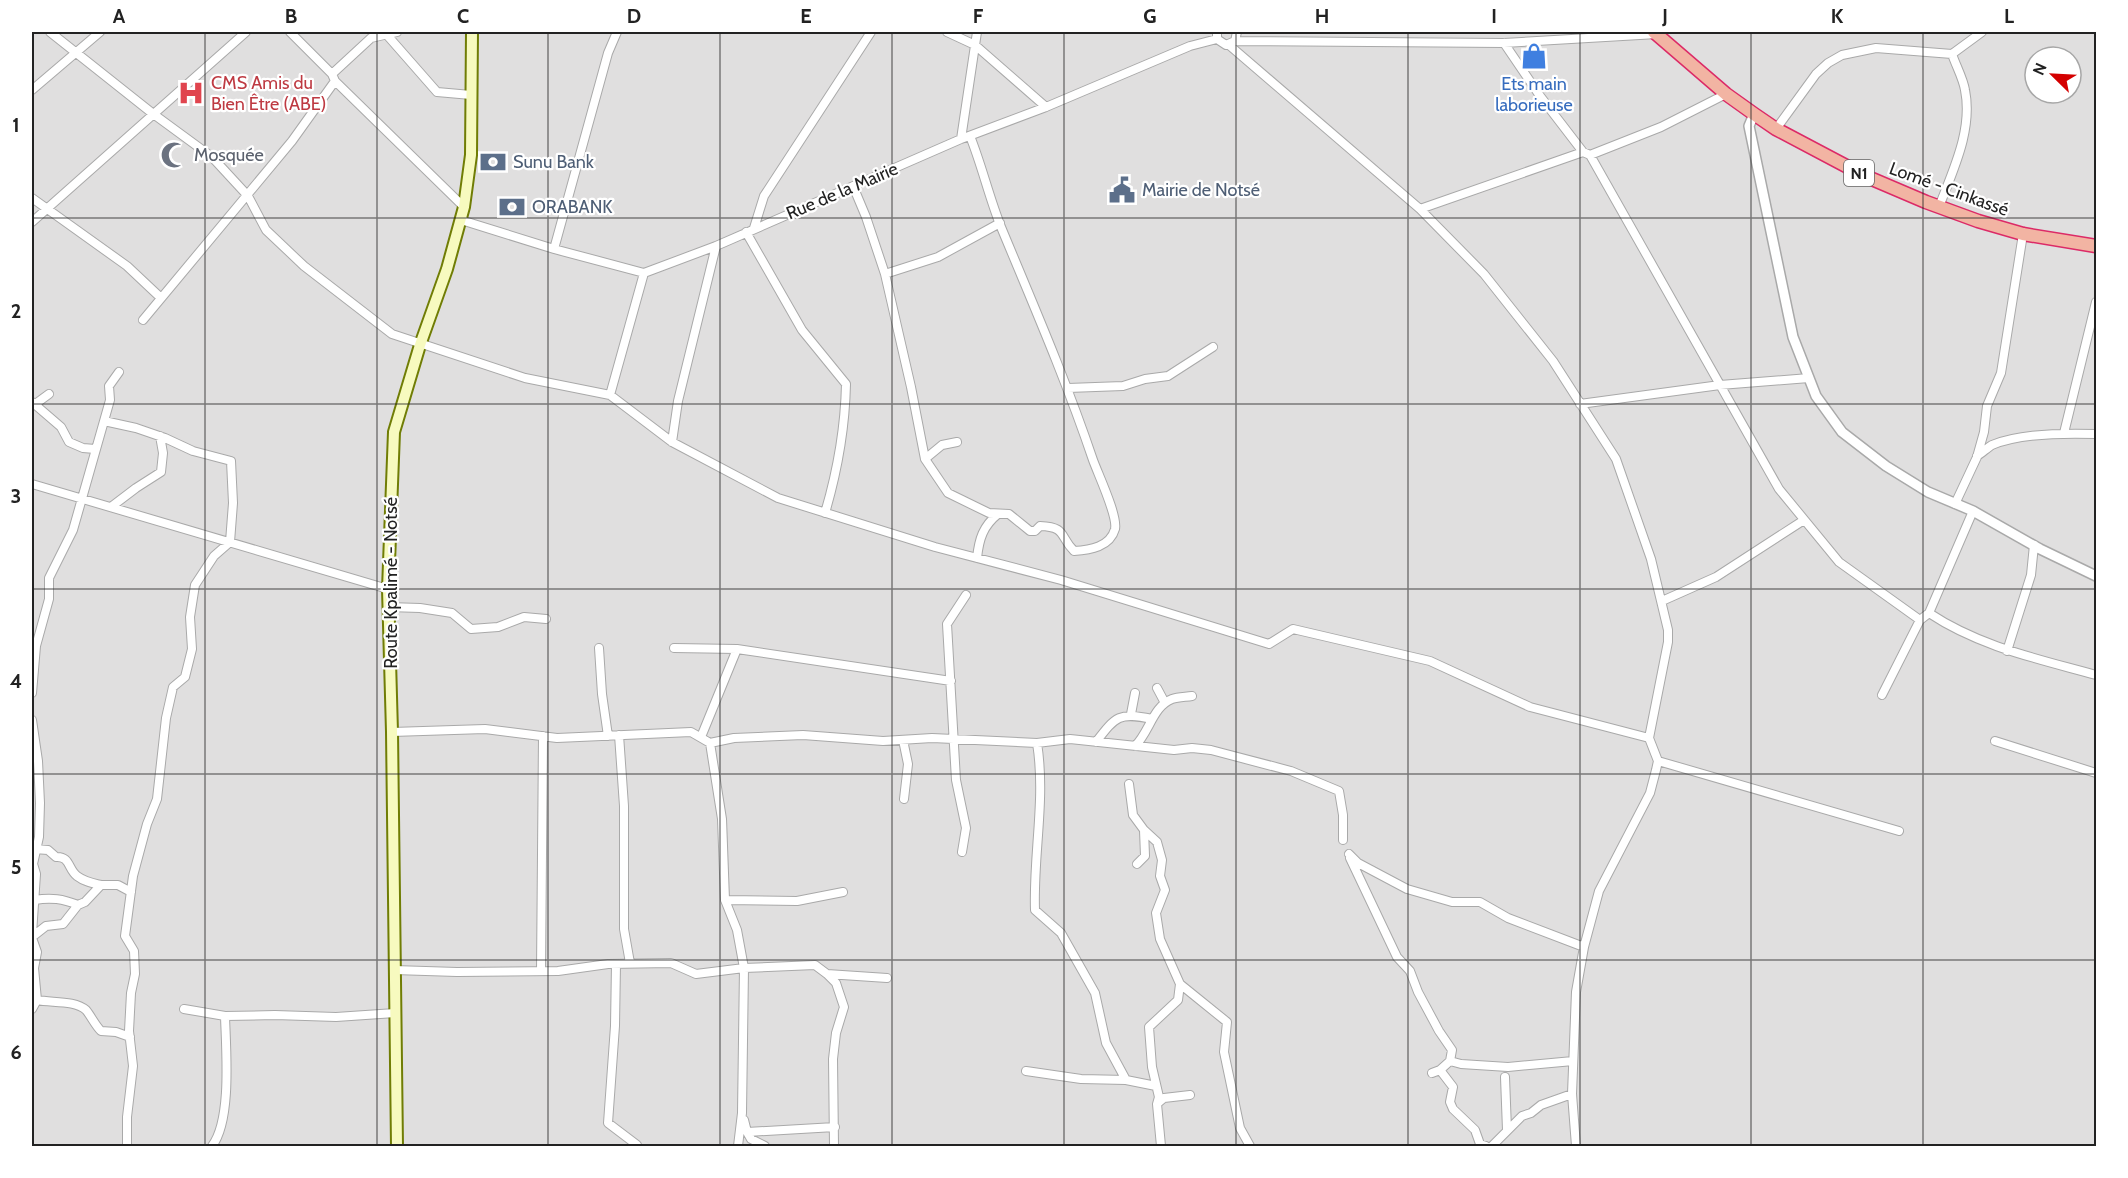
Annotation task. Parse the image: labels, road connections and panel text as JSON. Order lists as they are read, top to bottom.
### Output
{
  "streets": {
    "highway": ["N1", "Lomé - Cinkassé"],
    "main road": ["Route Kpalimé - Notsé"],
    "street": ["Rue de la Mairie"]
  },
  "places": {
    "shop": ["Ets main laborieuse"],
    "hospital": ["CMS Amis du Bien Être (ABE)"],
    "mosque": ["Mosquée"],
    "bank": ["Sunu Bank", "ORABANK"],
    "public building": ["Mairie de Notsé"]
  },
  "north": "top left",
  "grid": {
    "columns": [
      "A",
      "B",
      "C",
      "D",
      "E",
      "F",
      "G",
      "H",
      "I",
      "J",
      "K",
      "L"
    ],
    "rows": [
      "1",
      "2",
      "3",
      "4",
      "5",
      "6"
    ]
  }
}
